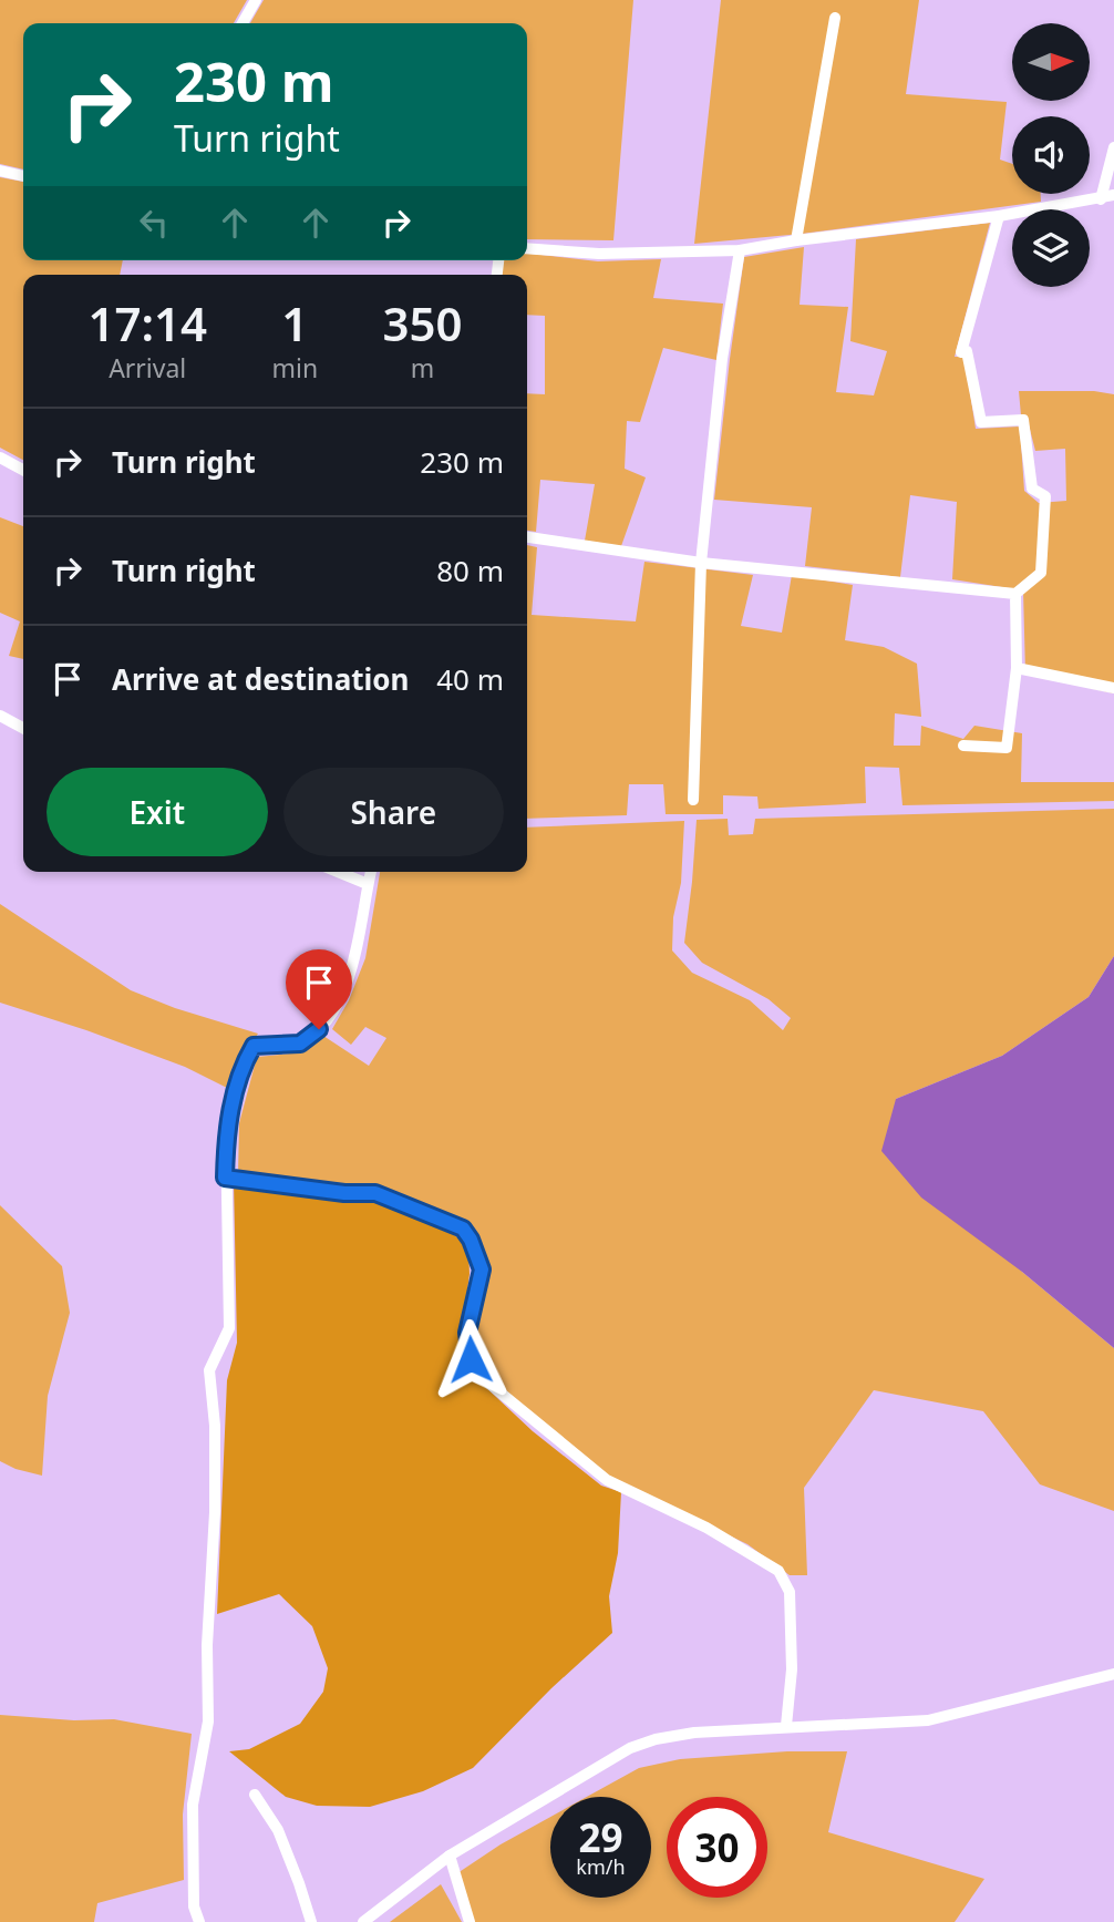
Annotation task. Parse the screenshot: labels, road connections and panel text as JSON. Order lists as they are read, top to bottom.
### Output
{
  "north": "right",
  "page": {
    "turn": ["230 m", "Turn right"],
    "eta": [
      "17:14",
      "Arrival",
      "1",
      "min",
      "350",
      "m"
    ],
    "list": [
      {
        "name": "Turn right",
        "value": "230 m"
      },
      {
        "name": "Turn right",
        "value": "80 m"
      },
      {
        "name": "Arrive at destination",
        "value": "40 m"
      }
    ],
    "buttons": ["Exit", "Share"],
    "speed": "29 km/h",
    "limit": "30"
  }
}
